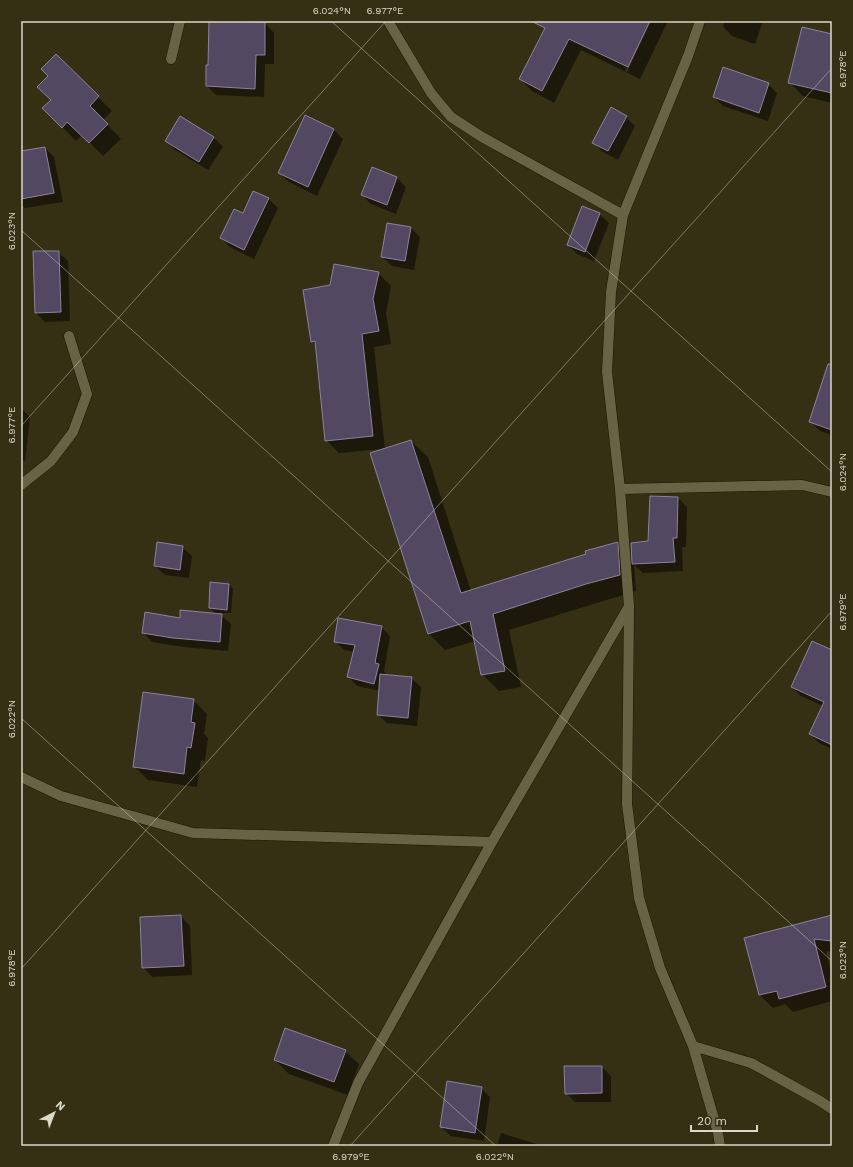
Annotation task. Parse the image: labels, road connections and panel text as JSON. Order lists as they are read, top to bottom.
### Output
{
  "scale_bar": "20 m",
  "north": "top right",
  "coordinates": [
    "6.024°N",
    "6.977°E",
    "6.978°E",
    "6.023°N",
    "6.979°E",
    "6.022°N"
  ]
}
